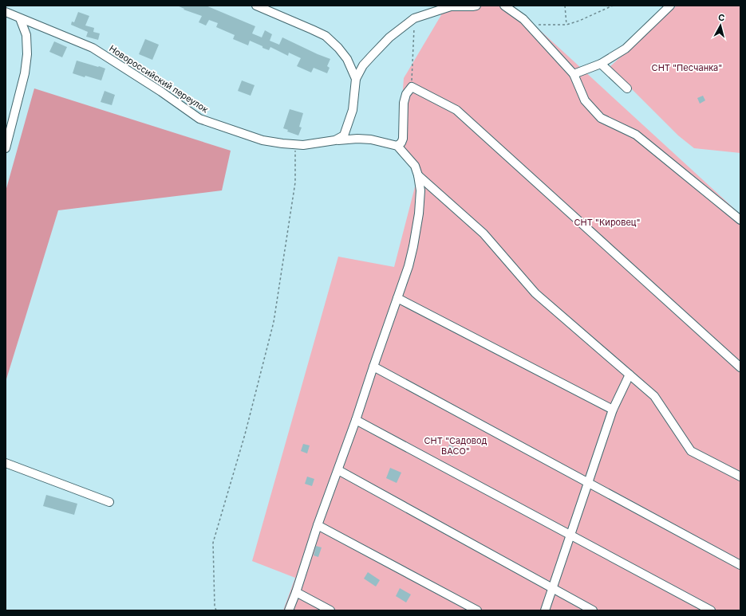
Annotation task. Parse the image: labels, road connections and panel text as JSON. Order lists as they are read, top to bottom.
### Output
{
  "streets": {
    "street": ["Новороссийский переулок"]
  },
  "parks": ["СНТ \"Песчанка\"", "СНТ \"Кировец\"", "СНТ \"Садовод ВАСО\""],
  "north": "top"
}
